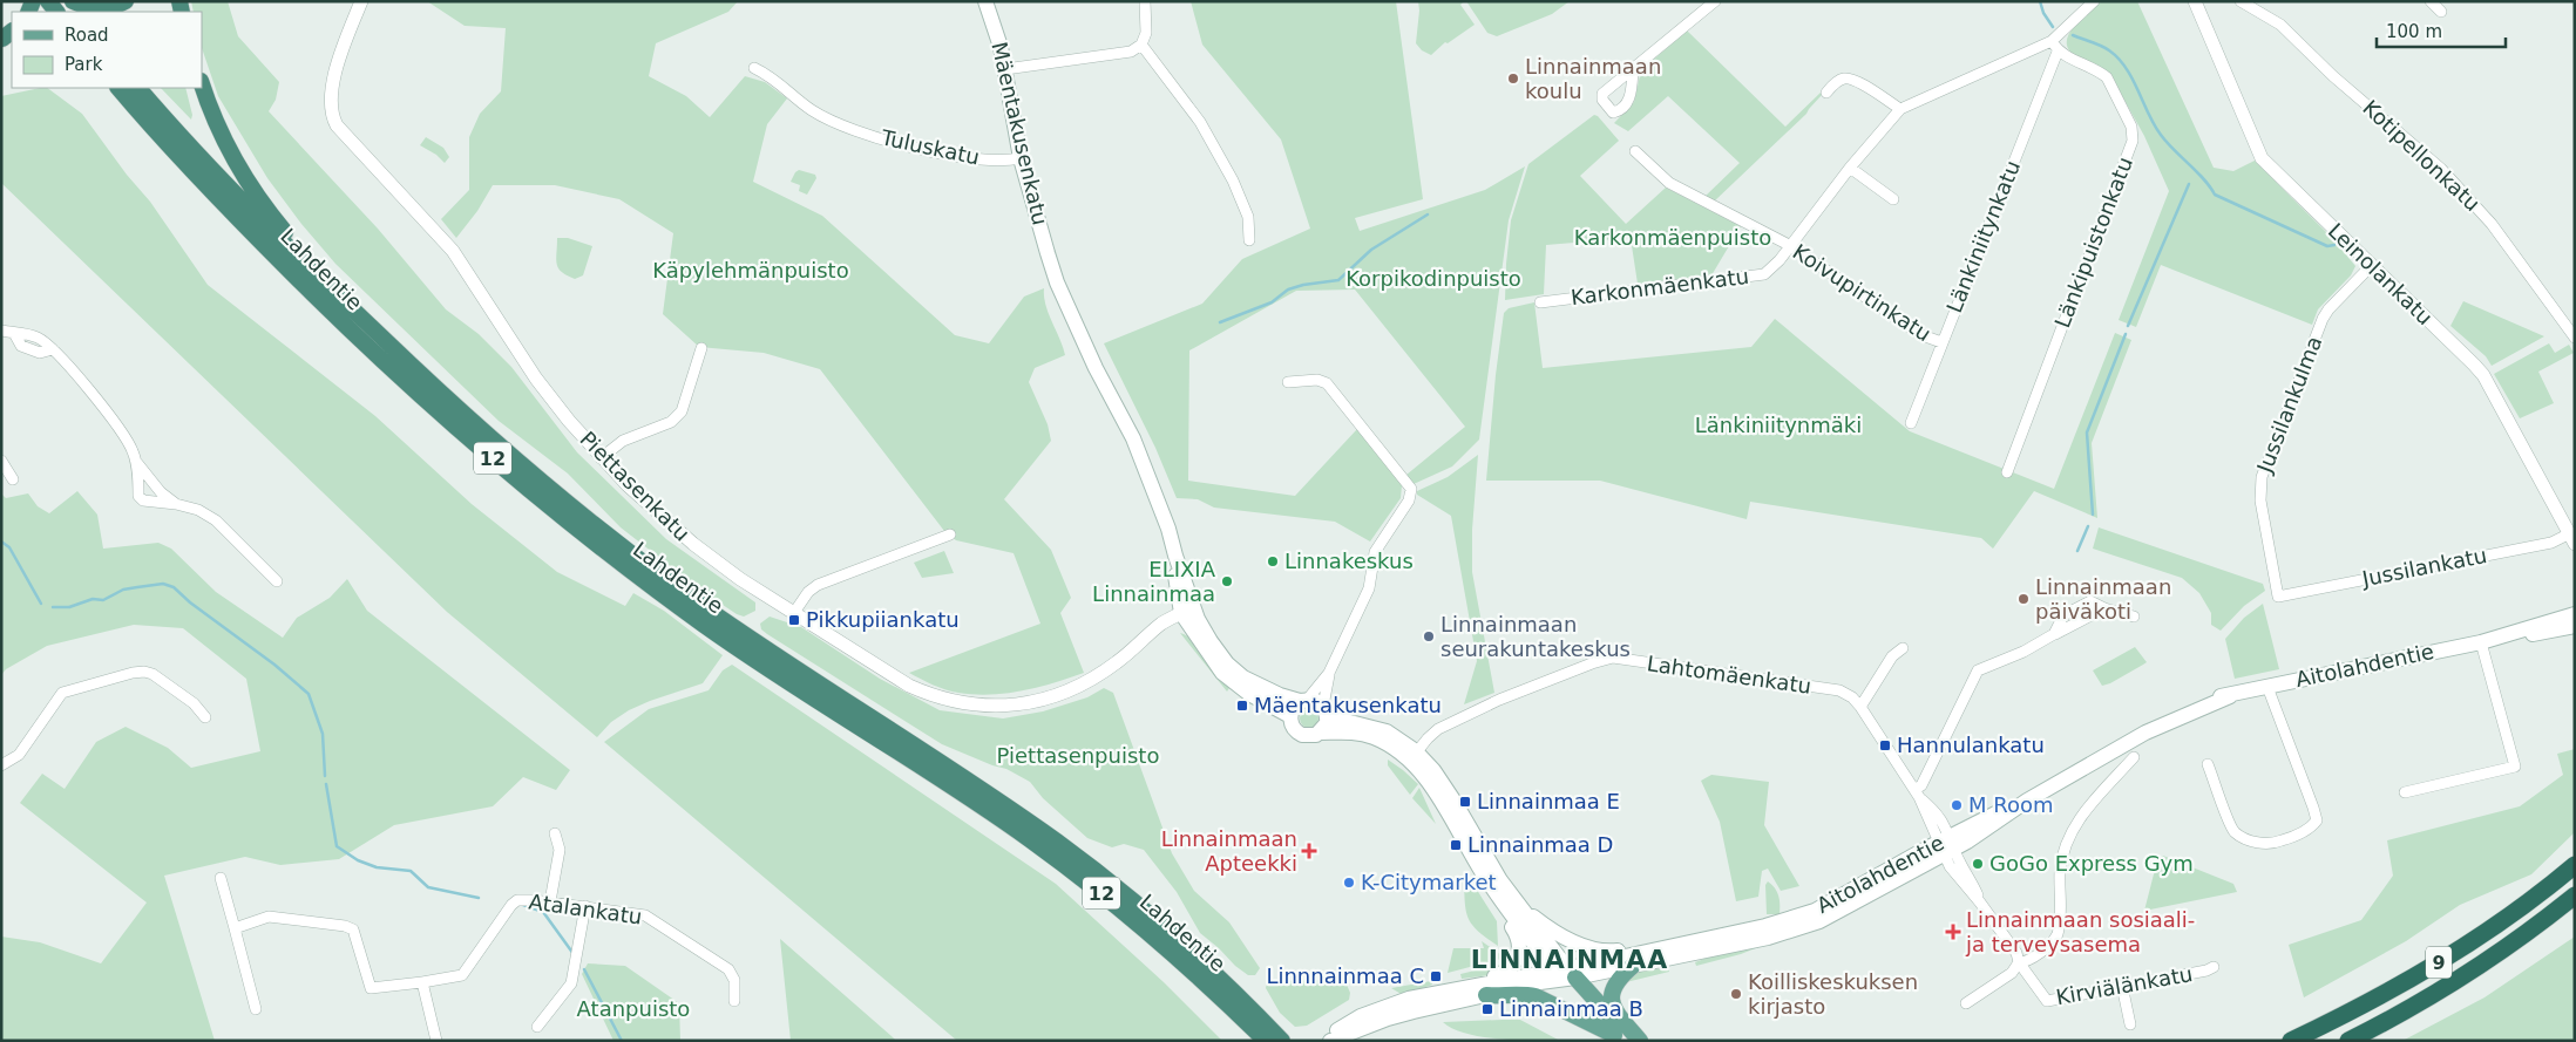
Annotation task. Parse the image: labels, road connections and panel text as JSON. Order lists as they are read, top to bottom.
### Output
{
  "streets": {
    "highway": ["Lahdentie", "12", "9"],
    "main road": ["Mäentakusenkatu", "Aitolahdentie"],
    "street": [
      "Tuluskatu",
      "Kotipellonkatu",
      "Länkiniitynkatu",
      "Länkipuistonkatu",
      "Leinolankatu",
      "Karkonmäenkatu",
      "Koivupirtinkatu",
      "Jussilankulma",
      "Piettasenkatu",
      "Jussilankatu",
      "Lahtomäenkatu",
      "Atalankatu",
      "Kirviälänkatu"
    ]
  },
  "crossings": [
    ["Mäentakusenkatu", "Tuluskatu"],
    ["Mäentakusenkatu", "Piettasenkatu"],
    ["Länkiniitynkatu", "Länkipuistonkatu"],
    ["Länkiniitynkatu", "Koivupirtinkatu"],
    ["Leinolankatu", "Jussilankulma"],
    ["Leinolankatu", "Jussilankatu"],
    ["Karkonmäenkatu", "Koivupirtinkatu"],
    ["Jussilankulma", "Jussilankatu"],
    ["Aitolahdentie", "Kirviälänkatu"]
  ],
  "districts": ["LINNAINMAA"],
  "parks": [
    "Karkonmäenpuisto",
    "Käpylehmänpuisto",
    "Korpikodinpuisto",
    "Länkiniitynmäki",
    "Piettasenpuisto",
    "Atanpuisto"
  ],
  "places": {
    "other": [
      "Linnainmaan koulu",
      "Linnakeskus",
      "ELIXIA Linnainmaa",
      "Linnainmaan päiväkoti",
      "Linnainmaan seurakuntakeskus",
      "M Room",
      "GoGo Express Gym",
      "K-Citymarket",
      "Koilliskeskuksen kirjasto"
    ],
    "transit": [
      "Pikkupiiankatu",
      "Mäentakusenkatu",
      "Hannulankatu",
      "Linnainmaa E",
      "Linnainmaa D",
      "Linnnainmaa C",
      "Linnainmaa B"
    ],
    "health": ["Linnainmaan Apteekki", "Linnainmaan sosiaali- ja terveysasema"]
  },
  "legend": ["Road", "Park"],
  "scale_bar": "100 m"
}
